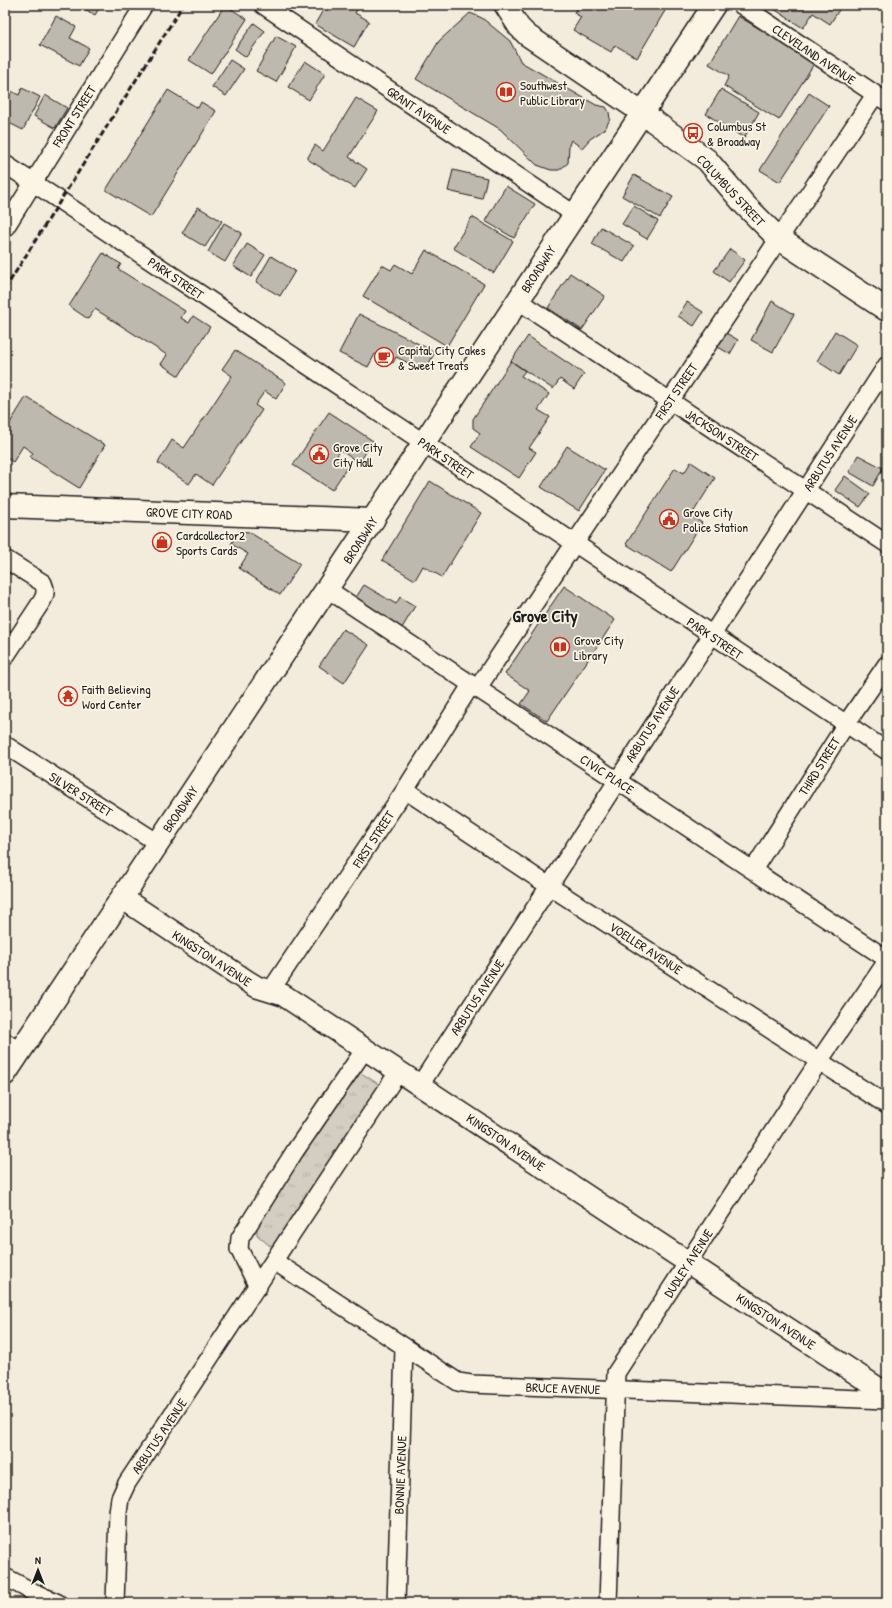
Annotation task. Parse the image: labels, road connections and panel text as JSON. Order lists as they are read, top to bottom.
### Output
{
  "streets": {
    "main road": ["COLUMBUS STREET", "BROADWAY", "GROVE CITY ROAD"],
    "street": [
      "CLEVELAND AVENUE",
      "GRANT AVENUE",
      "FRONT STREET",
      "PARK STREET",
      "FIRST STREET",
      "JACKSON STREET",
      "ARBUTUS AVENUE",
      "THIRD STREET",
      "CIVIC PLACE",
      "SILVER STREET",
      "VOELLER AVENUE",
      "KINGSTON AVENUE",
      "DUDLEY AVENUE",
      "BRUCE AVENUE",
      "BONNIE AVENUE"
    ]
  },
  "crossings": [
    ["CLEVELAND AVENUE", "FIRST STREET"],
    ["GRANT AVENUE", "BROADWAY"],
    ["FRONT STREET", "PARK STREET"],
    ["COLUMBUS STREET", "BROADWAY"],
    ["COLUMBUS STREET", "FIRST STREET"],
    ["BROADWAY", "PARK STREET"],
    ["BROADWAY", "JACKSON STREET"],
    ["BROADWAY", "GROVE CITY ROAD"],
    ["BROADWAY", "CIVIC PLACE"],
    ["BROADWAY", "SILVER STREET"],
    ["BROADWAY", "KINGSTON AVENUE"],
    ["PARK STREET", "FIRST STREET"],
    ["PARK STREET", "ARBUTUS AVENUE"],
    ["PARK STREET", "THIRD STREET"],
    ["FIRST STREET", "JACKSON STREET"],
    ["FIRST STREET", "CIVIC PLACE"],
    ["FIRST STREET", "VOELLER AVENUE"],
    ["FIRST STREET", "KINGSTON AVENUE"],
    ["JACKSON STREET", "ARBUTUS AVENUE"],
    ["ARBUTUS AVENUE", "CIVIC PLACE"],
    ["ARBUTUS AVENUE", "VOELLER AVENUE"],
    ["ARBUTUS AVENUE", "KINGSTON AVENUE"],
    ["ARBUTUS AVENUE", "BRUCE AVENUE"],
    ["THIRD STREET", "CIVIC PLACE"],
    ["CIVIC PLACE", "DUDLEY AVENUE"],
    ["VOELLER AVENUE", "DUDLEY AVENUE"],
    ["KINGSTON AVENUE", "DUDLEY AVENUE"],
    ["DUDLEY AVENUE", "BRUCE AVENUE"],
    ["BRUCE AVENUE", "BONNIE AVENUE"]
  ],
  "districts": ["Grove City"],
  "places": {
    "library": ["Southwest Public Library", "Grove City Library"],
    "bus stop": ["Columbus St & Broadway"],
    "cafe": ["Capital City Cakes & Sweet Treats"],
    "public building": ["Grove City City Hall", "Grove City Police Station"],
    "shop": ["Cardcollector2 Sports Cards"],
    "temple": ["Faith Believing Word Center"]
  },
  "north": "top"
}
